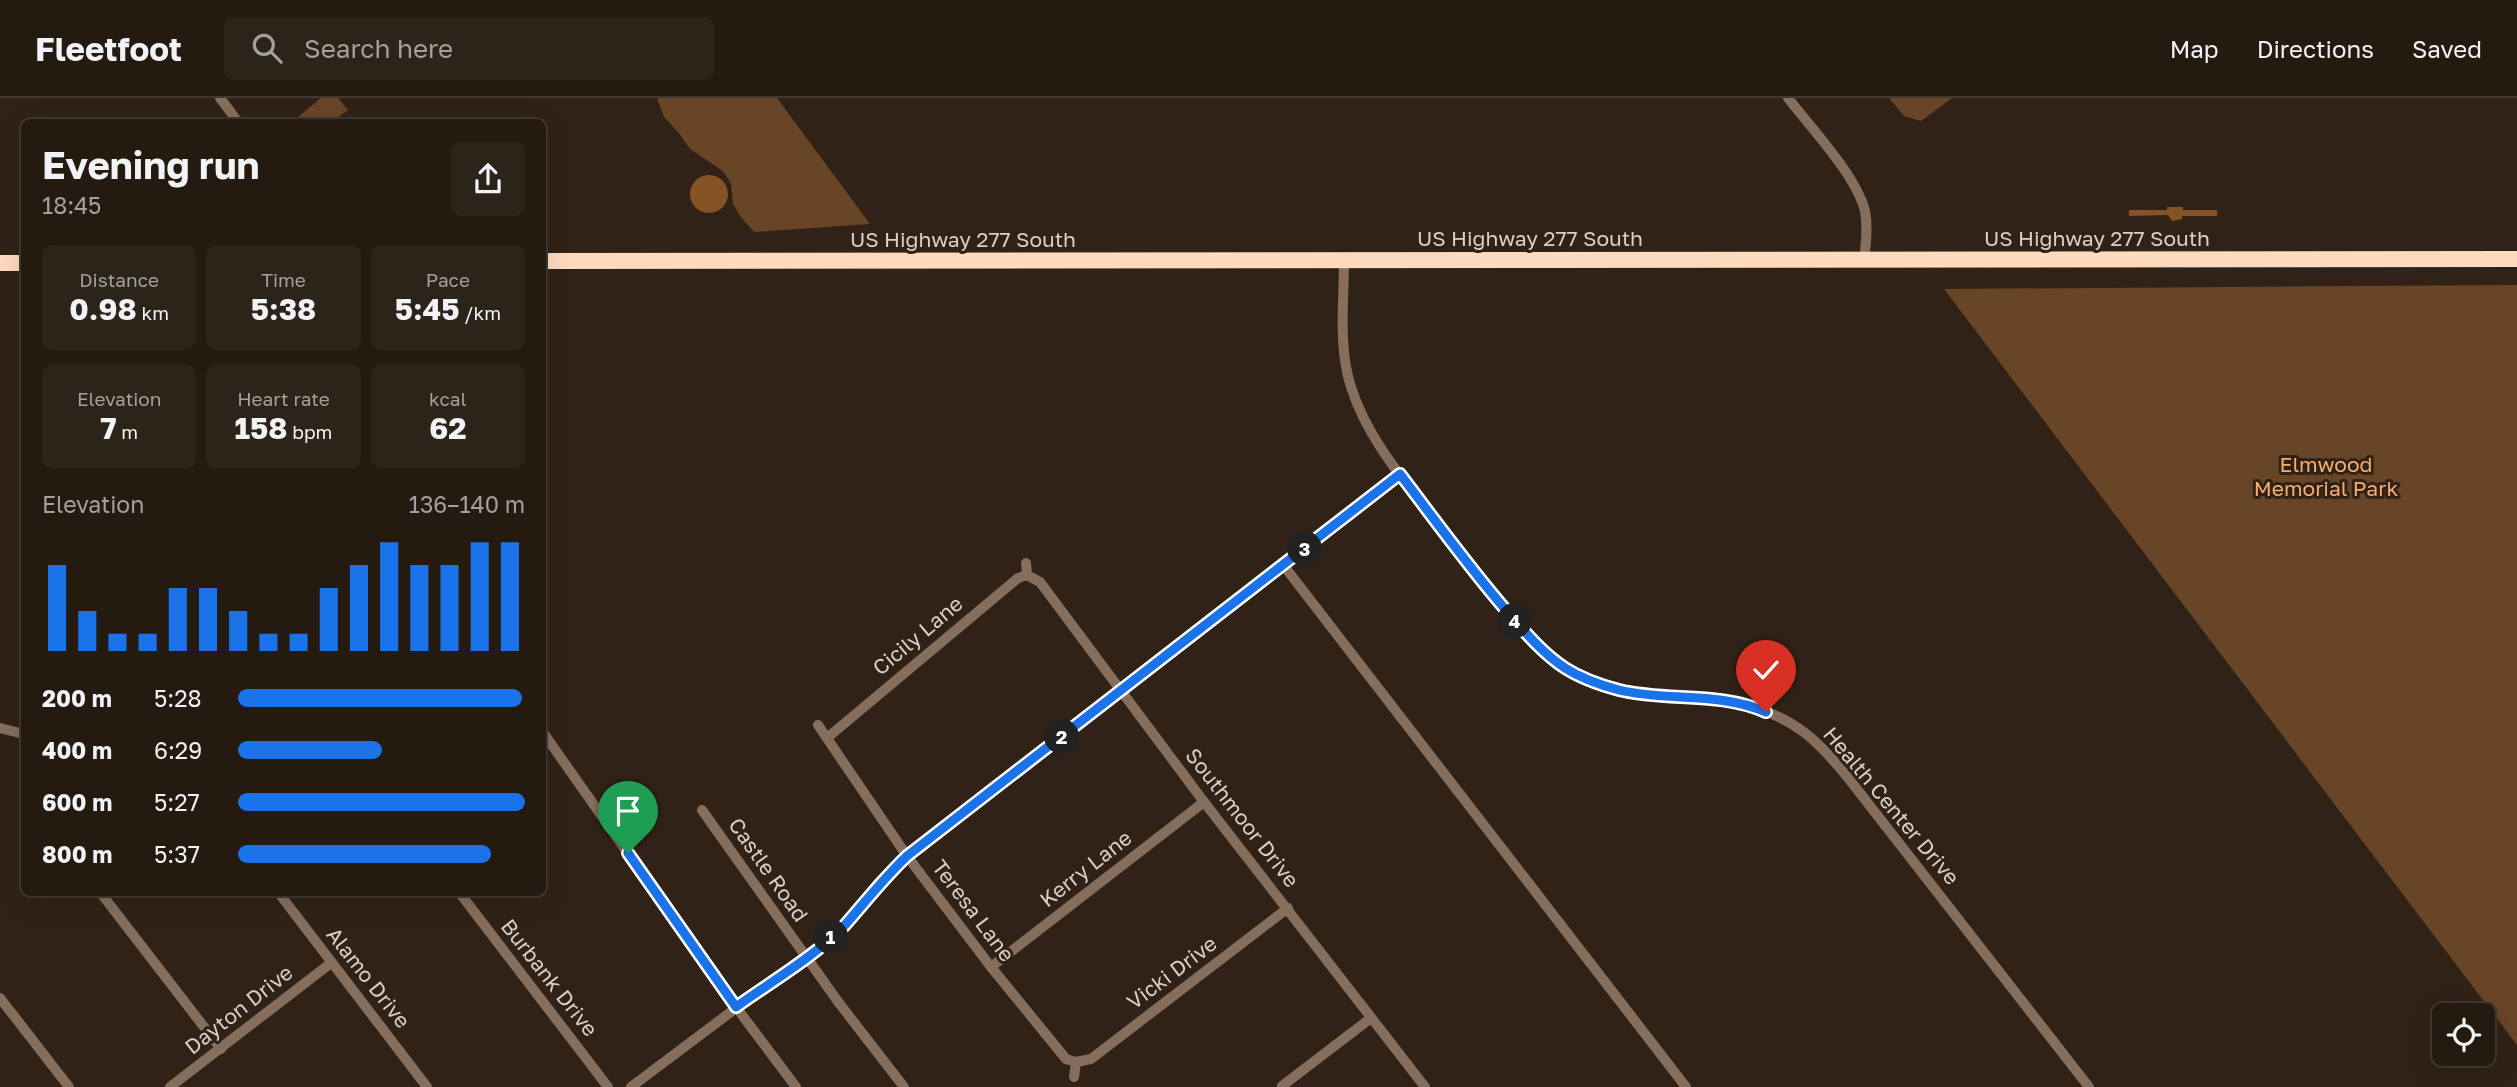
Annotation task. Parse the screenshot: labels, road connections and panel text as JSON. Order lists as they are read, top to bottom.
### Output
{
  "streets": {
    "highway": ["US Highway 277 South"],
    "street": [
      "Cicily Lane",
      "Health Center Drive",
      "Southmoor Drive",
      "Kerry Lane",
      "Castle Road",
      "Teresa Lane",
      "Vicki Drive",
      "Alamo Drive",
      "Burbank Drive",
      "Dayton Drive"
    ]
  },
  "crossings": [
    ["US Highway 277 South", "Health Center Drive"],
    ["Cicily Lane", "Southmoor Drive"],
    ["Cicily Lane", "Teresa Lane"],
    ["Southmoor Drive", "Kerry Lane"],
    ["Southmoor Drive", "Vicki Drive"],
    ["Kerry Lane", "Teresa Lane"],
    ["Teresa Lane", "Vicki Drive"],
    ["Alamo Drive", "Dayton Drive"]
  ],
  "parks": ["Elmwood Memorial Park"],
  "page": {
    "header": "Fleetfoot",
    "search": "Search here",
    "nav": ["Map", "Directions", "Saved"],
    "heading": ["Evening run", "18:45"],
    "stats": [
      ["Distance", "0.98 km"],
      ["Time", "5:38"],
      ["Pace", "5:45 /km"],
      ["Elevation", "7 m"],
      ["Heart rate", "158 bpm"],
      ["kcal", "62"]
    ],
    "chart": ["Elevation", "136–140 m"],
    "pins": [
      "3",
      "4",
      "2",
      "1"
    ],
    "list": [
      {
        "name": "200 m",
        "note": "5:28"
      },
      {
        "name": "400 m",
        "note": "6:29"
      },
      {
        "name": "600 m",
        "note": "5:27"
      },
      {
        "name": "800 m",
        "note": "5:37"
      }
    ]
  }
}
